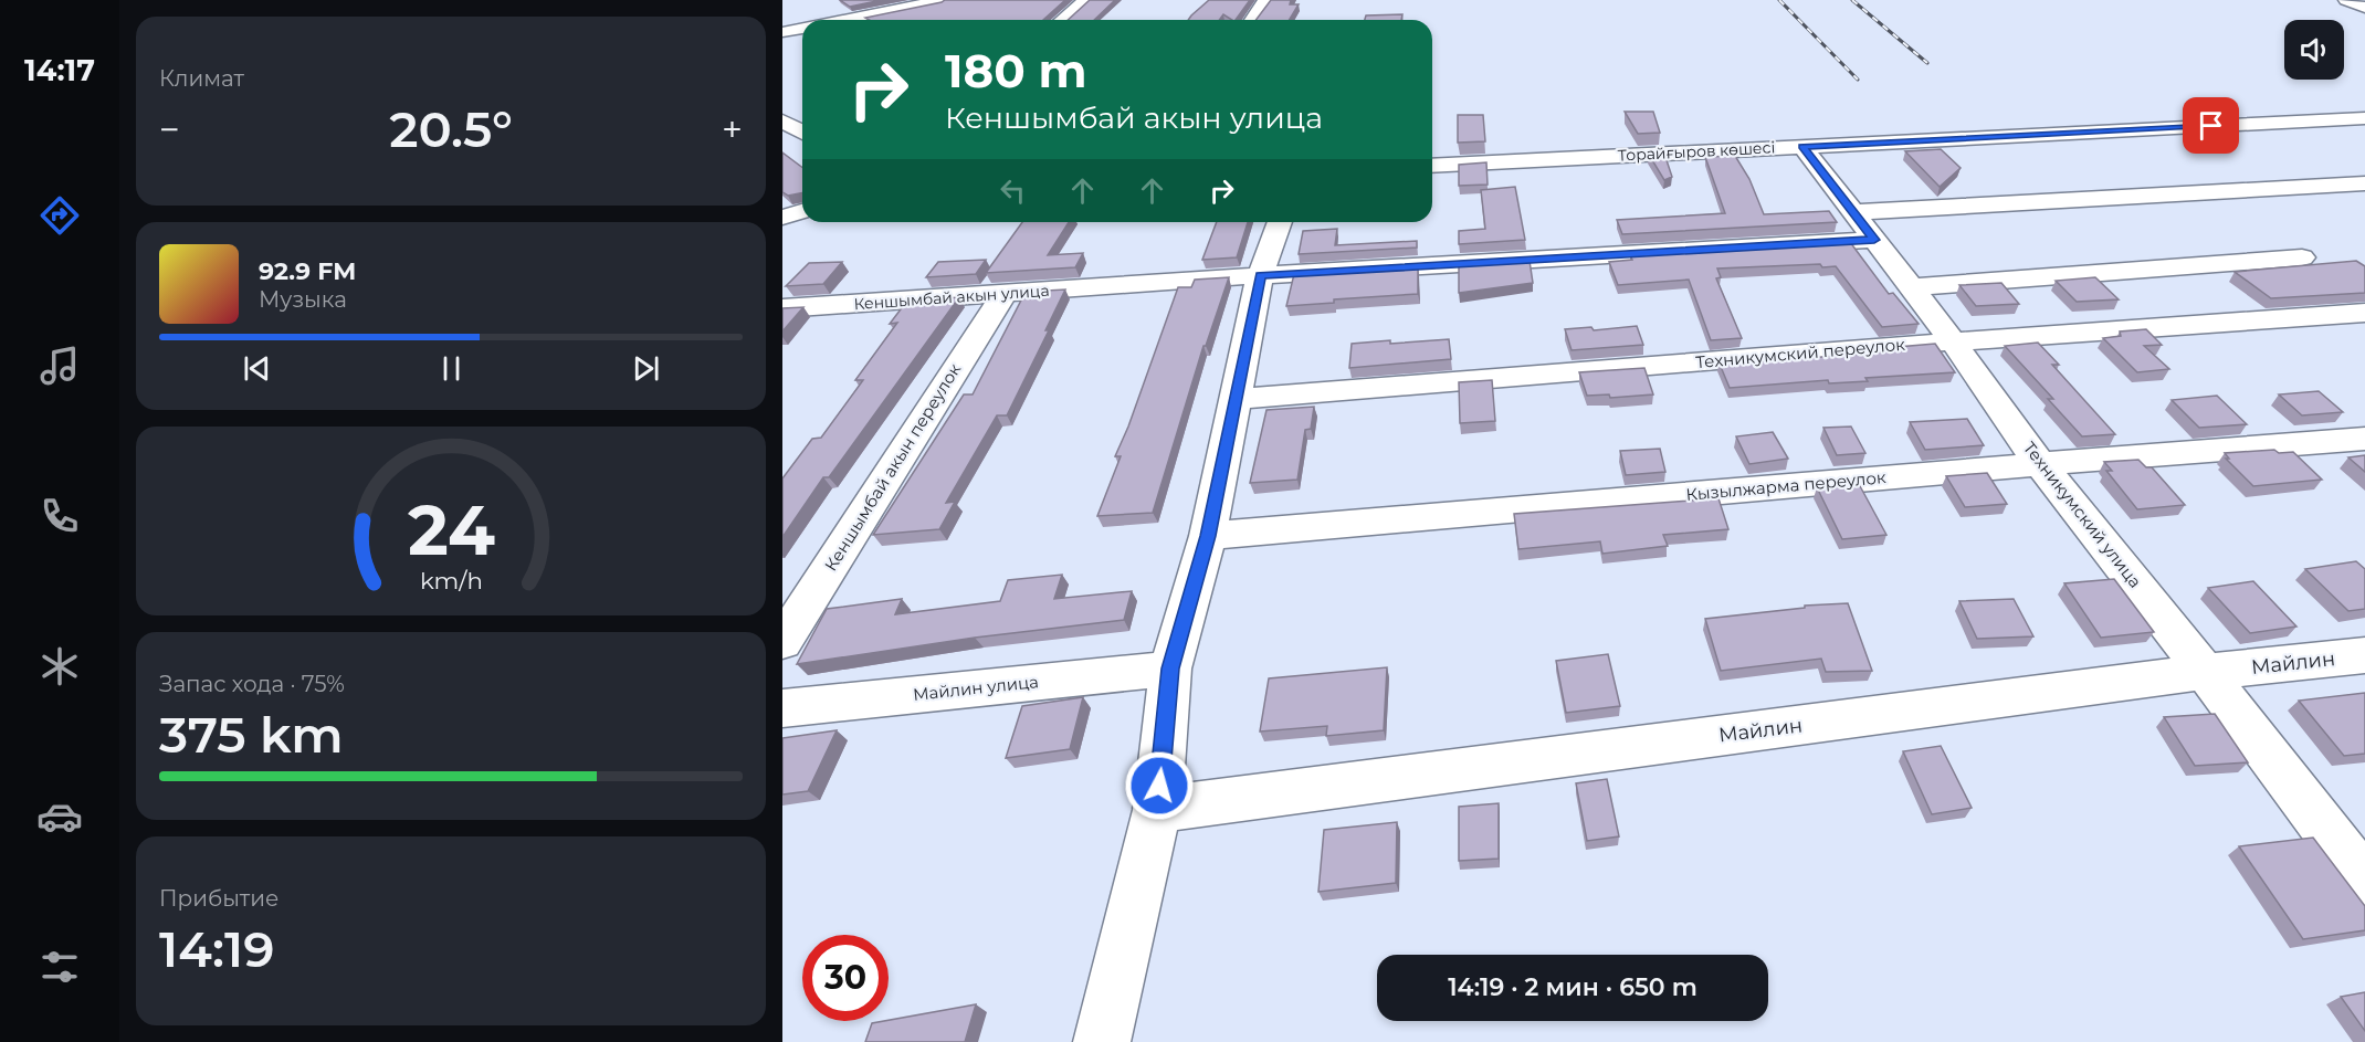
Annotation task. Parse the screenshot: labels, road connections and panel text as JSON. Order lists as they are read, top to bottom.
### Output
{
  "streets": {
    "street": [
      "Торайғыров көшесі",
      "Кеншымбай акын улица",
      "Техникумский переулок",
      "Кеншымбай акын переулок",
      "Кызылжарма переулок",
      "Техникумский улица",
      "Майлин",
      "Майлин улица"
    ]
  },
  "crossings": [
    ["Торайғыров көшесі", "Техникумский улица"],
    ["Кеншымбай акын улица", "Кеншымбай акын переулок"],
    ["Кеншымбай акын улица", "Техникумский улица"],
    ["Техникумский переулок", "Техникумский улица"],
    ["Кызылжарма переулок", "Техникумский улица"],
    ["Техникумский улица", "Майлин"]
  ],
  "page": {
    "tabs": "14:17",
    "tile": [
      "Климат",
      ["Запас хода · 75%", "375 km"],
      ["Прибытие", "14:19"]
    ],
    "turn": ["180 m", "Кеншымбай акын улица"],
    "heat": ["−", "20.5°", "+"],
    "song": ["92.9 FM", "Музыка"],
    "limit": "30",
    "trip": "14:19 · 2 мин · 650 m",
    "gauge": ["24", "km/h"]
  }
}
